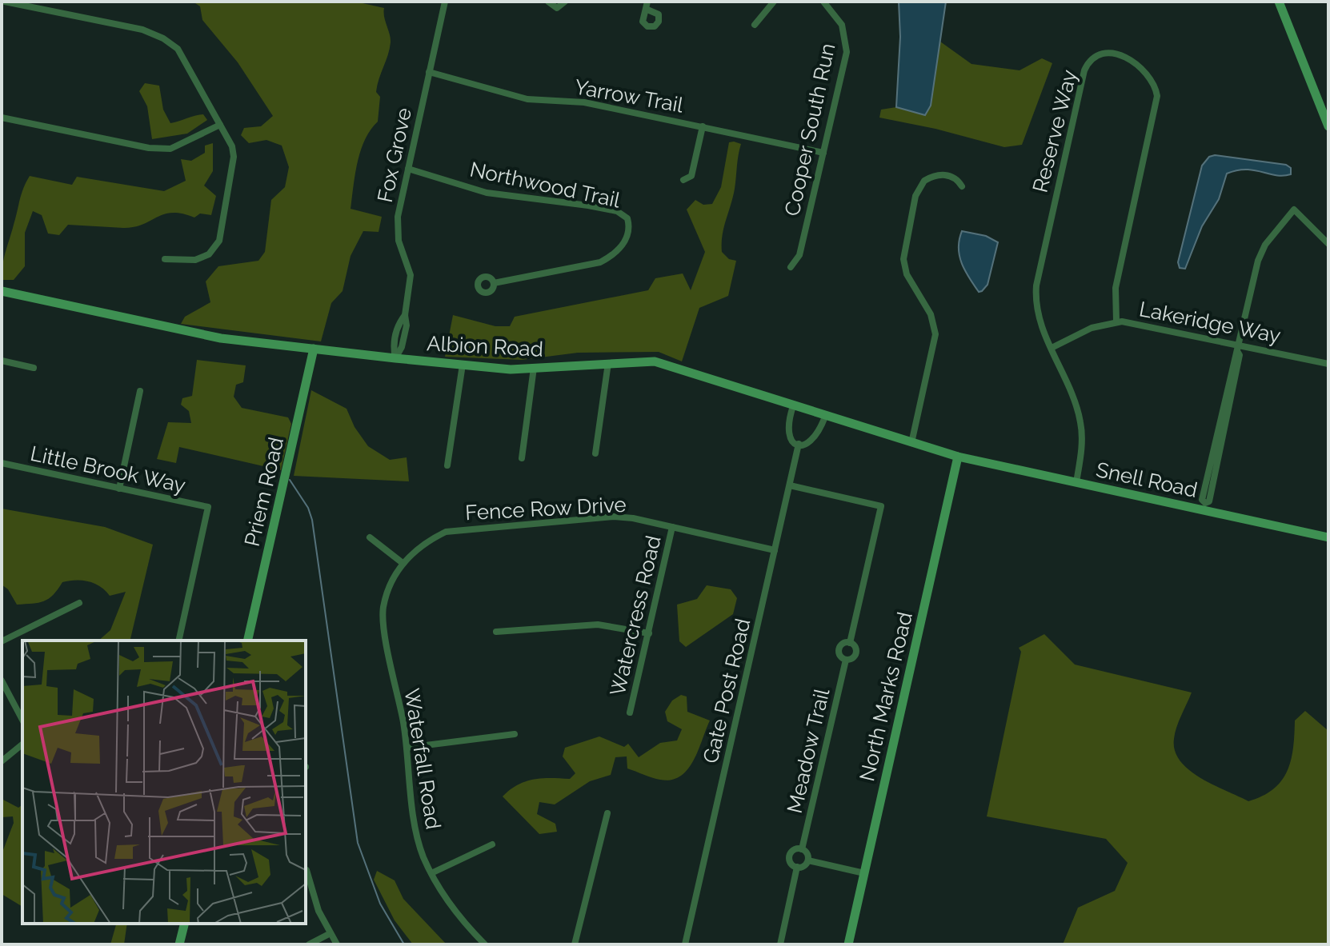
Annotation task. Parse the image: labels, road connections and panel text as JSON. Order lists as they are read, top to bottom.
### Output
{
  "streets": {
    "street": [
      "Yarrow Trail",
      "Cooper South Run",
      "Reserve Way",
      "Fox Grove",
      "Northwood Trail",
      "Lakeridge Way",
      "Albion Road",
      "Little Brook Way",
      "Snell Road",
      "Priem Road",
      "Fence Row Drive",
      "Watercress Road",
      "Gate Post Road",
      "North Marks Road",
      "Meadow Trail",
      "Waterfall Road"
    ]
  },
  "crossings": [
    ["Yarrow Trail", "Cooper South Run"],
    ["Yarrow Trail", "Fox Grove"],
    ["Reserve Way", "Lakeridge Way"],
    ["Reserve Way", "Snell Road"],
    ["Fox Grove", "Northwood Trail"],
    ["Fox Grove", "Albion Road"],
    ["Albion Road", "Snell Road"],
    ["Albion Road", "Priem Road"],
    ["Albion Road", "North Marks Road"],
    ["Snell Road", "North Marks Road"],
    ["Fence Row Drive", "Watercress Road"],
    ["Fence Row Drive", "Gate Post Road"],
    ["Fence Row Drive", "Waterfall Road"],
    ["Gate Post Road", "Meadow Trail"]
  ]
}
